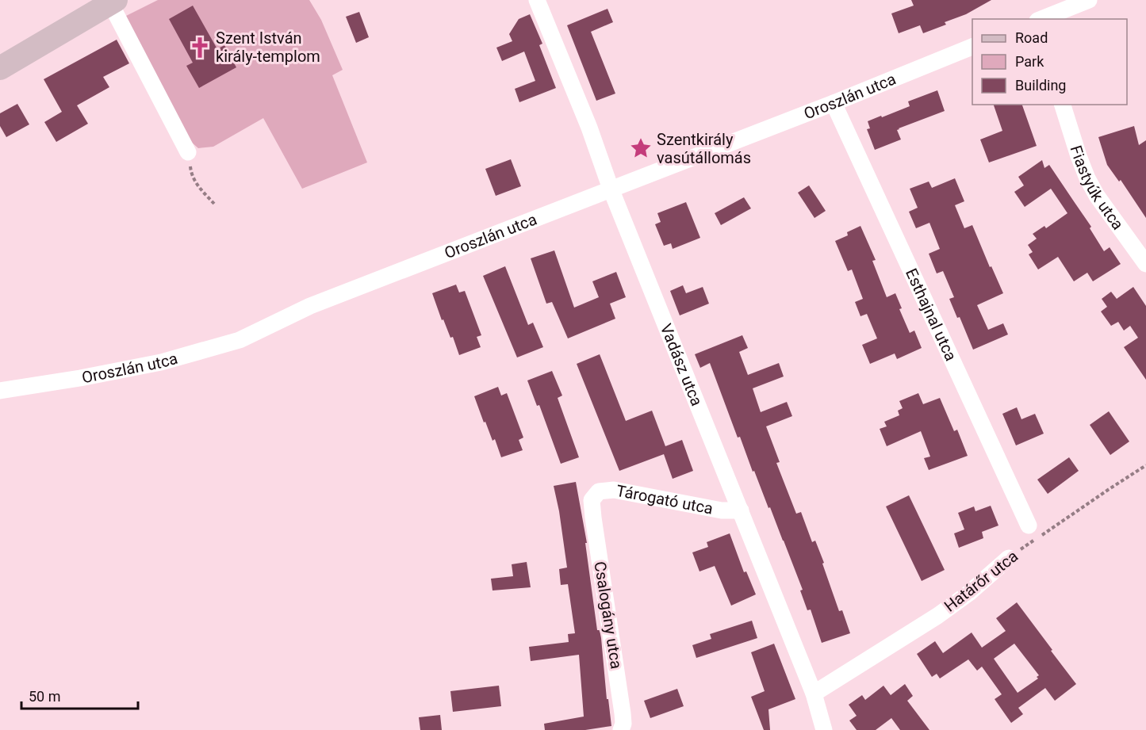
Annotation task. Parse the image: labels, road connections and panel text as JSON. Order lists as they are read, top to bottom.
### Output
{
  "streets": {
    "street": [
      "Oroszlán utca",
      "Fiastyúk utca",
      "Esthajnal utca",
      "Vadász utca",
      "Tárogató utca",
      "Határőr utca",
      "Csalogány utca"
    ]
  },
  "crossings": [
    ["Oroszlán utca", "Esthajnal utca"],
    ["Oroszlán utca", "Vadász utca"],
    ["Vadász utca", "Tárogató utca"],
    ["Vadász utca", "Határőr utca"],
    ["Tárogató utca", "Csalogány utca"]
  ],
  "places": {
    "church": ["Szent István király-templom"],
    "place": ["Szentkirály vasútállomás"]
  },
  "legend": ["Road", "Park", "Building"],
  "scale_bar": "50 m"
}
